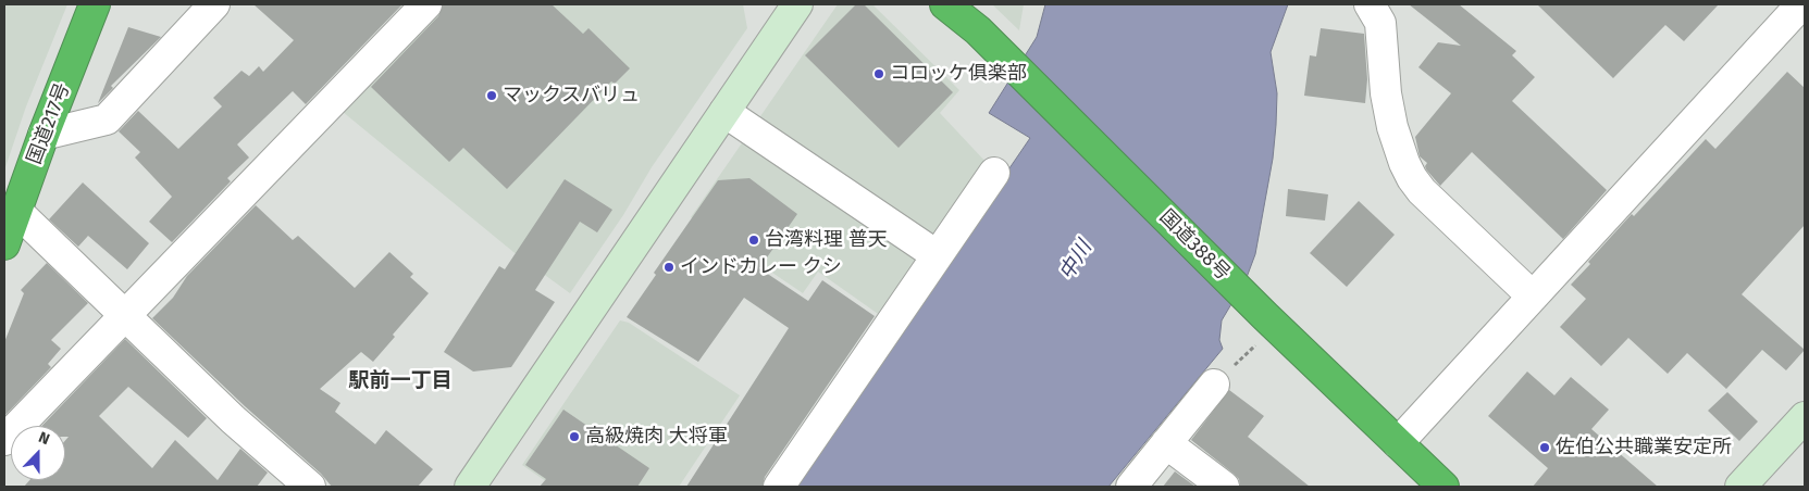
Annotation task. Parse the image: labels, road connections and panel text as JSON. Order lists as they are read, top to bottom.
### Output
{
  "streets": {
    "highway": ["国道217号", "国道388号"]
  },
  "districts": ["駅前一丁目"],
  "water": ["中川"],
  "places": [
    "コロッケ俱楽部",
    "マックスバリュ",
    "台湾料理 普天",
    "インドカレー クシ",
    "高級焼肉 大将軍",
    "佐伯公共職業安定所"
  ],
  "north": "top"
}
